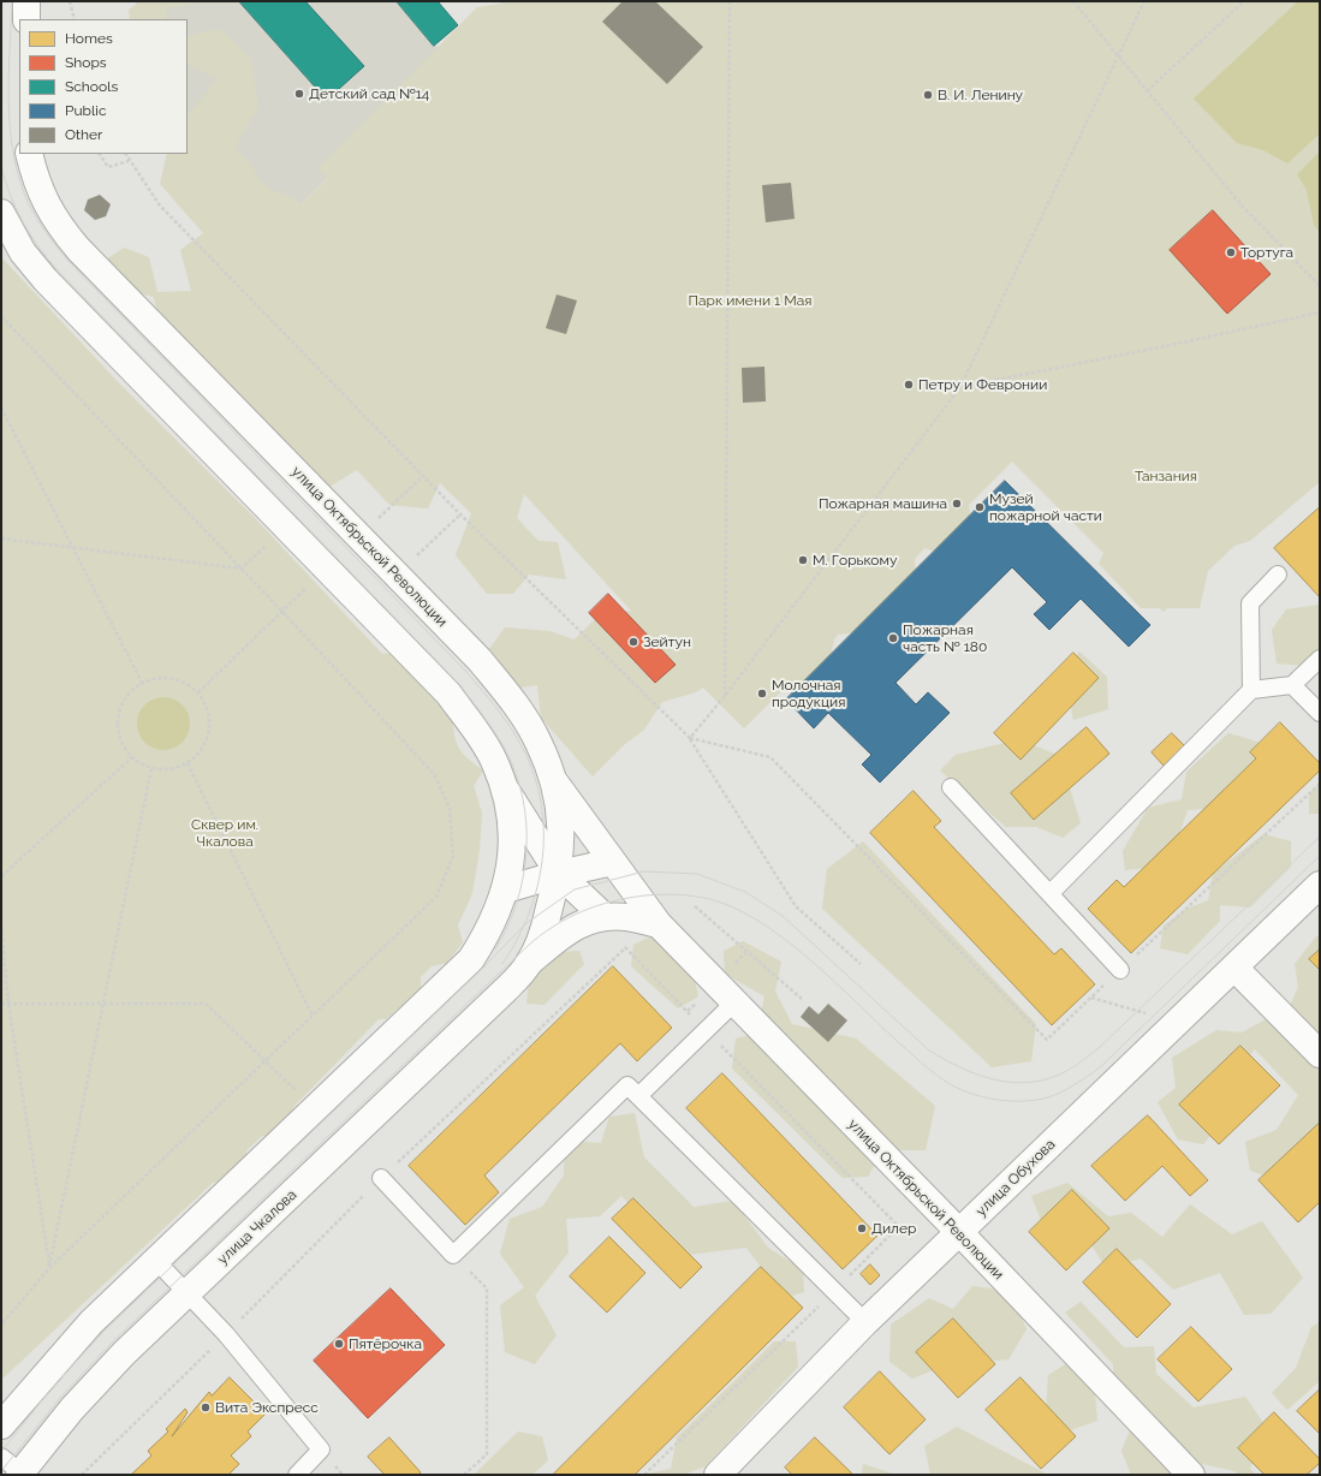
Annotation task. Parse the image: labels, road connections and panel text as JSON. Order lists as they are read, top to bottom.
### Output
{
  "streets": {
    "main road": ["улица Октябрьской Революции", "улица Обухова", "улица Чкалова"]
  },
  "crossings": [
    ["улица Октябрьской Революции", "улица Обухова"],
    ["улица Октябрьской Революции", "улица Чкалова"]
  ],
  "parks": ["Парк имени 1 Мая", "Танзания", "Сквер им. Чкалова"],
  "places": [
    "Детский сад №14",
    "В. И. Ленину",
    "Тортуга",
    "Петру и Февронии",
    "Пожарная машина",
    "Музей пожарной части",
    "М. Горькому",
    "Пожарная часть № 180",
    "Зейтун",
    "Молочная продукция",
    "Дилер",
    "Пятёрочка",
    "Вита Экспресс"
  ],
  "legend": [
    "Homes",
    "Shops",
    "Schools",
    "Public",
    "Other"
  ]
}
